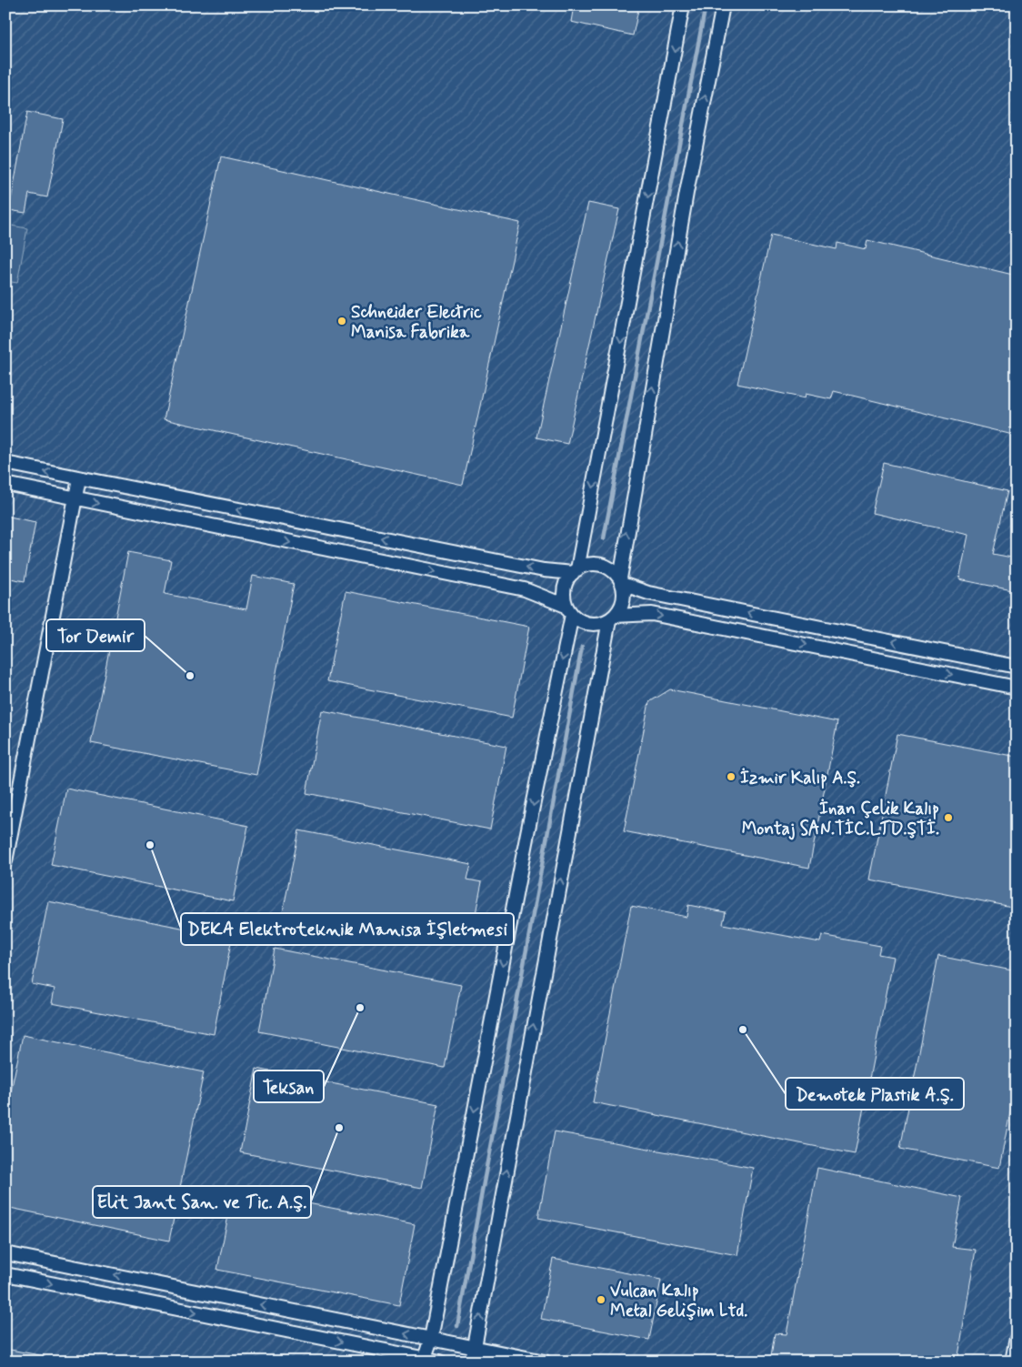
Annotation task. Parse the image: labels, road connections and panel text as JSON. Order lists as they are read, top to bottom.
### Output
{
  "places": [
    "Schneider Electric Manisa Fabrika",
    "Tor Demir",
    "İzmir Kalıp A.Ş.",
    "İnan Çelik Kalıp Montaj SAN.TİC.LTD.ŞTİ.",
    "DEKA Elektroteknik Manisa İşletmesi",
    "Teksan",
    "Demotek Plastik A.Ş.",
    "Elit Jant San. ve Tic. A.Ş.",
    "Vulcan Kalıp Metal Gelişim Ltd."
  ]
}
